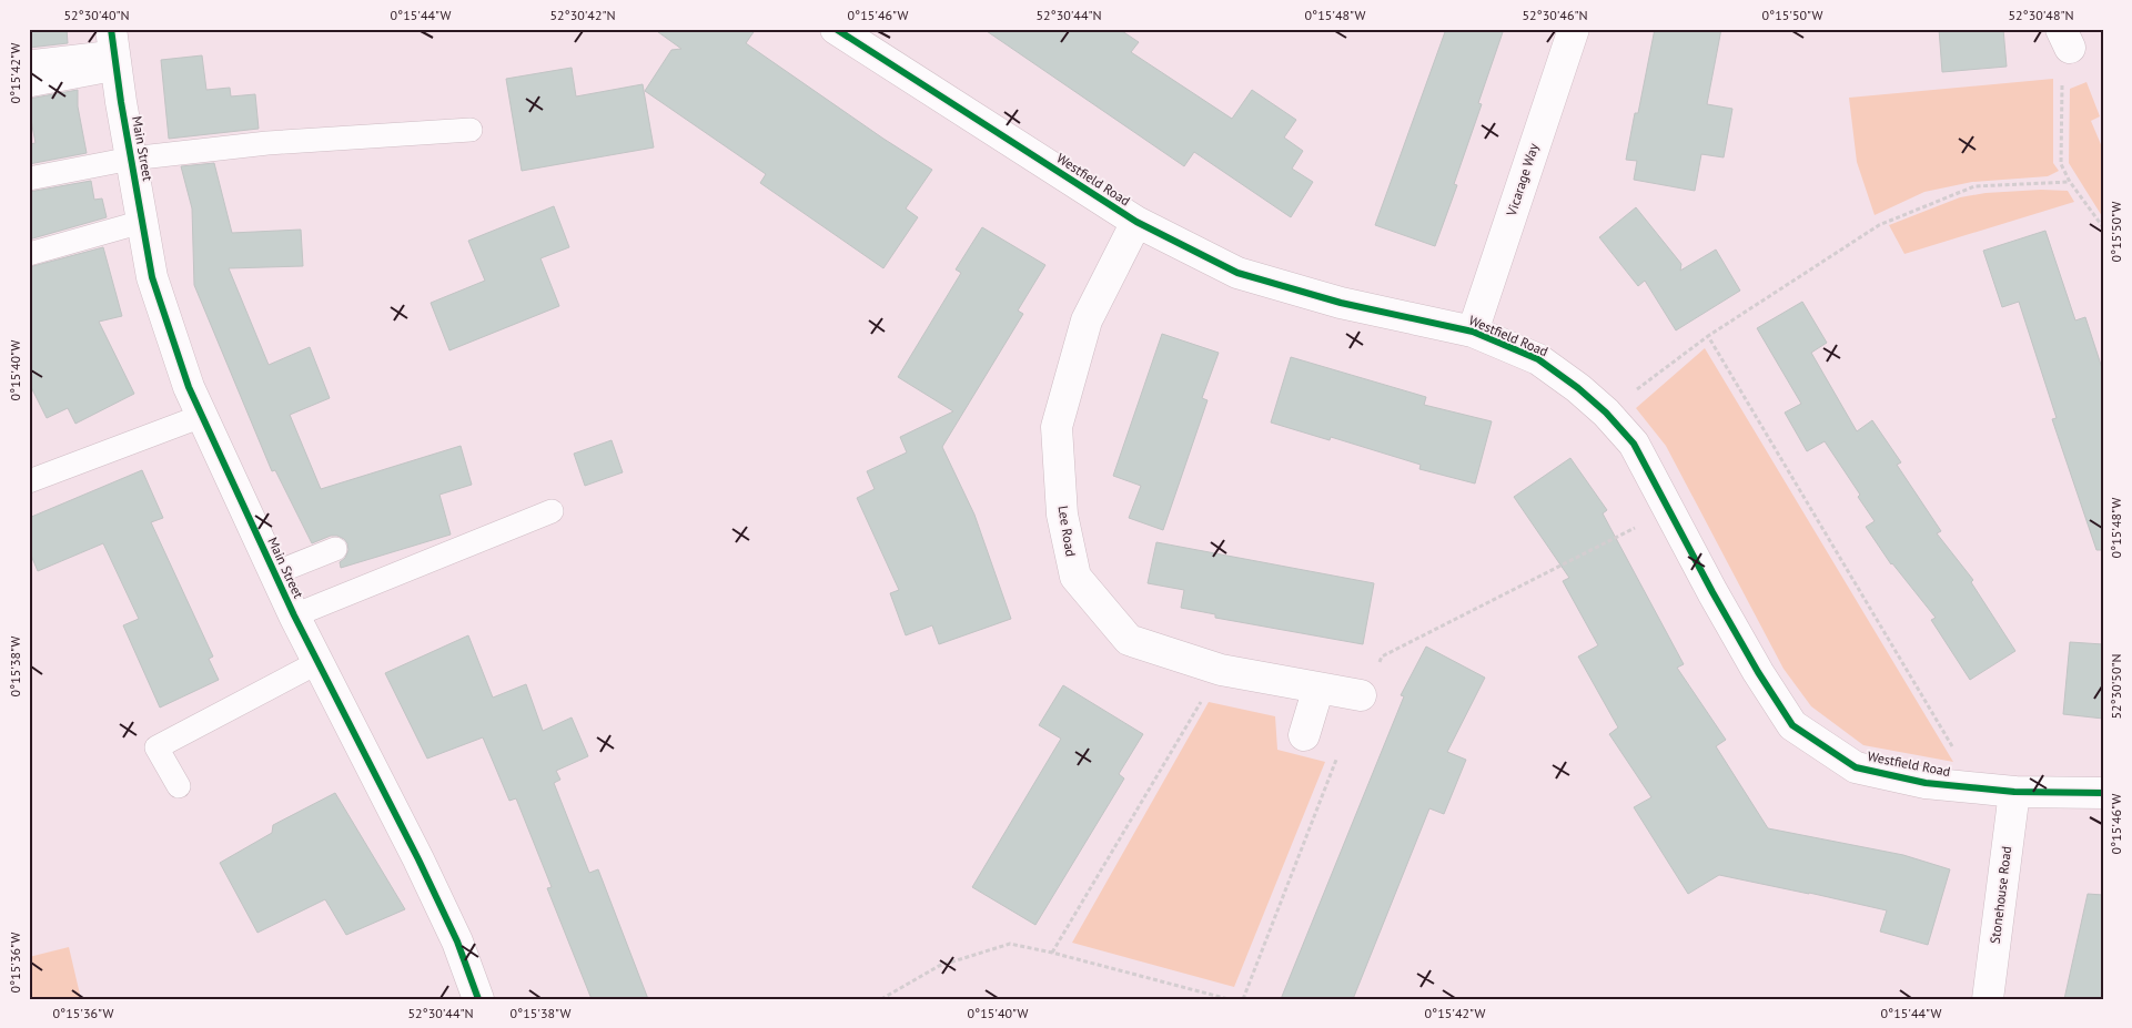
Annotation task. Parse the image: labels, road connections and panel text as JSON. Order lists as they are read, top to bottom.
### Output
{
  "streets": {
    "street": [
      "Main Street",
      "Westfield Road",
      "Vicarage Way",
      "Lee Road",
      "Stonehouse Road"
    ]
  },
  "crossings": [
    ["Westfield Road", "Vicarage Way"],
    ["Westfield Road", "Lee Road"],
    ["Westfield Road", "Stonehouse Road"]
  ],
  "coordinates": [
    "52°30'40\"N",
    "0°15'44\"W",
    "52°30'42\"N",
    "0°15'46\"W",
    "52°30'44\"N",
    "0°15'48\"W",
    "52°30'46\"N",
    "0°15'50\"W",
    "52°30'48\"N",
    "0°15'42\"W",
    "0°15'40\"W",
    "0°15'38\"W",
    "52°30'50\"N",
    "0°15'36\"W"
  ]
}
